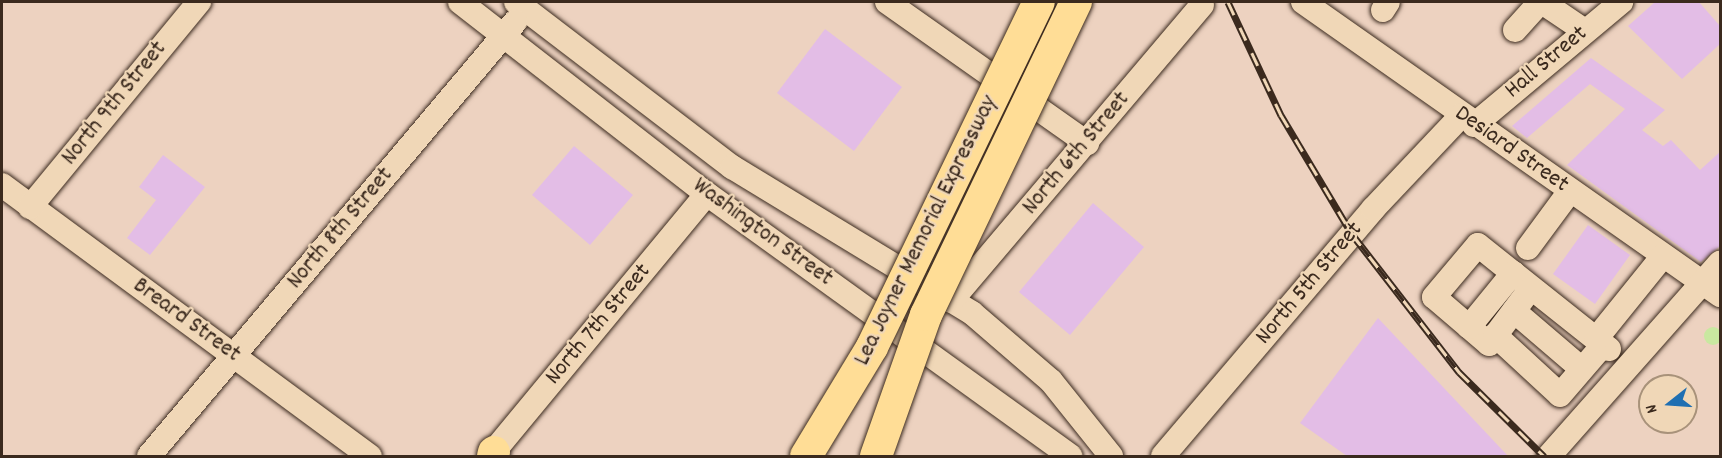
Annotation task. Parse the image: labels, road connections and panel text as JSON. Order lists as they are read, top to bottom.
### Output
{
  "streets": {
    "main road": ["Lea Joyner Memorial Expressway"],
    "street": [
      "Hall Street",
      "North 9th Street",
      "Desiard Street",
      "North 6th Street",
      "North 8th Street",
      "Washington Street",
      "North 5th Street",
      "Breard Street",
      "North 7th Street"
    ]
  },
  "crossings": [
    ["Hall Street", "Desiard Street"],
    ["Hall Street", "North 5th Street"],
    ["North 9th Street", "Breard Street"],
    ["Desiard Street", "North 5th Street"],
    ["North 6th Street", "Washington Street"],
    ["North 8th Street", "Washington Street"],
    ["North 8th Street", "Breard Street"],
    ["Washington Street", "North 7th Street"]
  ],
  "north": "left"
}
